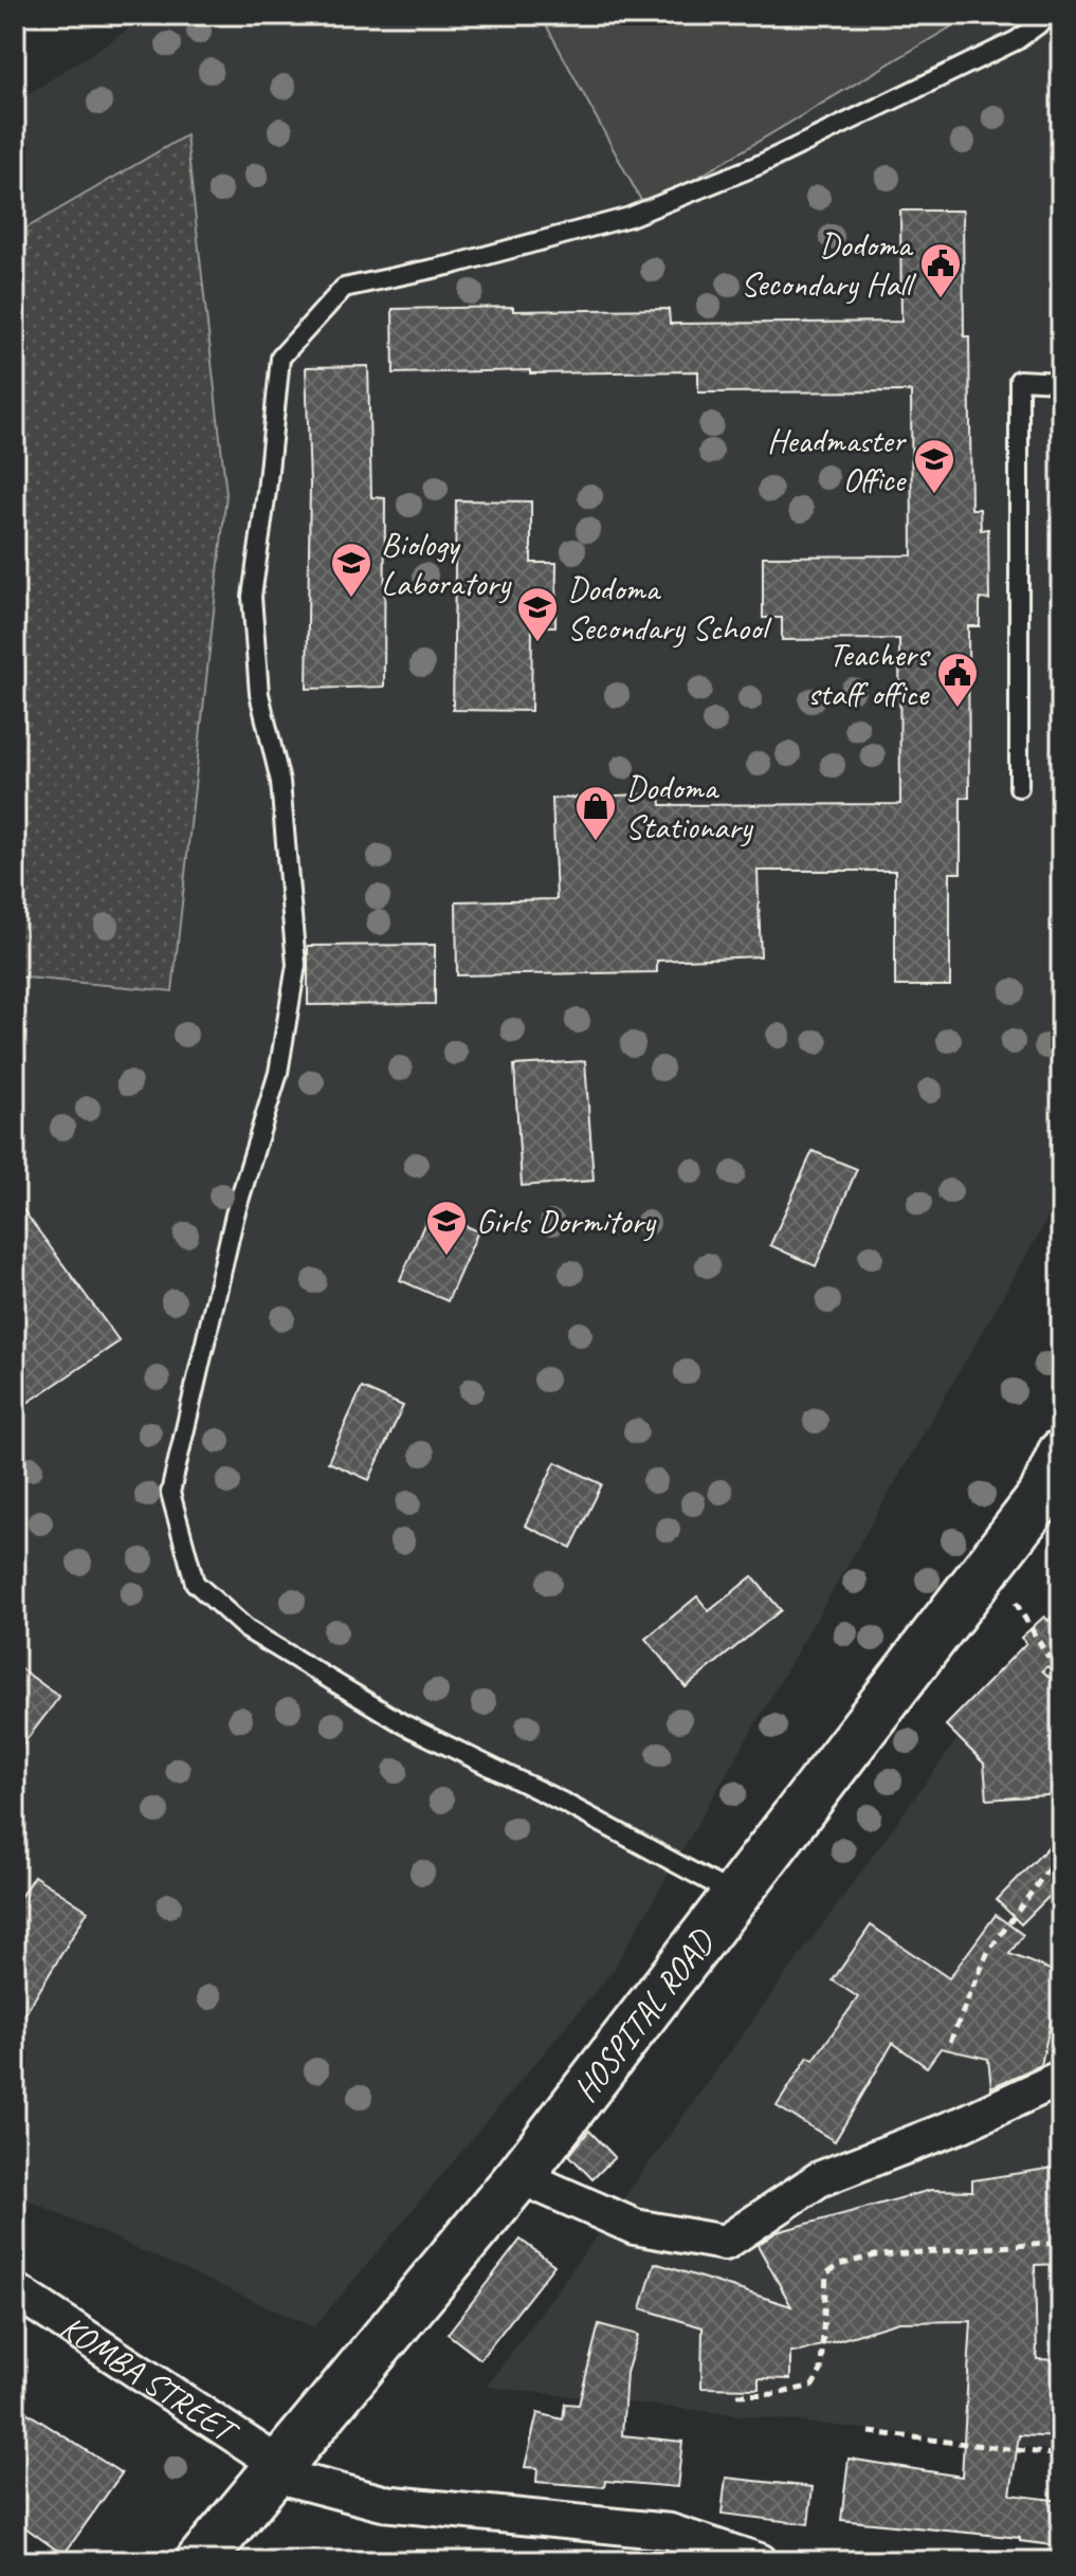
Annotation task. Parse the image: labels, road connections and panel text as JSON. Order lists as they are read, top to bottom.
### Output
{
  "streets": {
    "street": ["HOSPITAL ROAD", "KOMBA STREET"]
  },
  "crossings": [
    ["HOSPITAL ROAD", "KOMBA STREET"]
  ],
  "places": {
    "public building": ["Dodoma Secondary Hall", "Teachers staff office"],
    "school or university": [
      "Headmaster Office",
      "Biology Laboratory",
      "Dodoma Secondary School",
      "Girls Dormitory"
    ],
    "shop": ["Dodoma Stationary"]
  }
}
